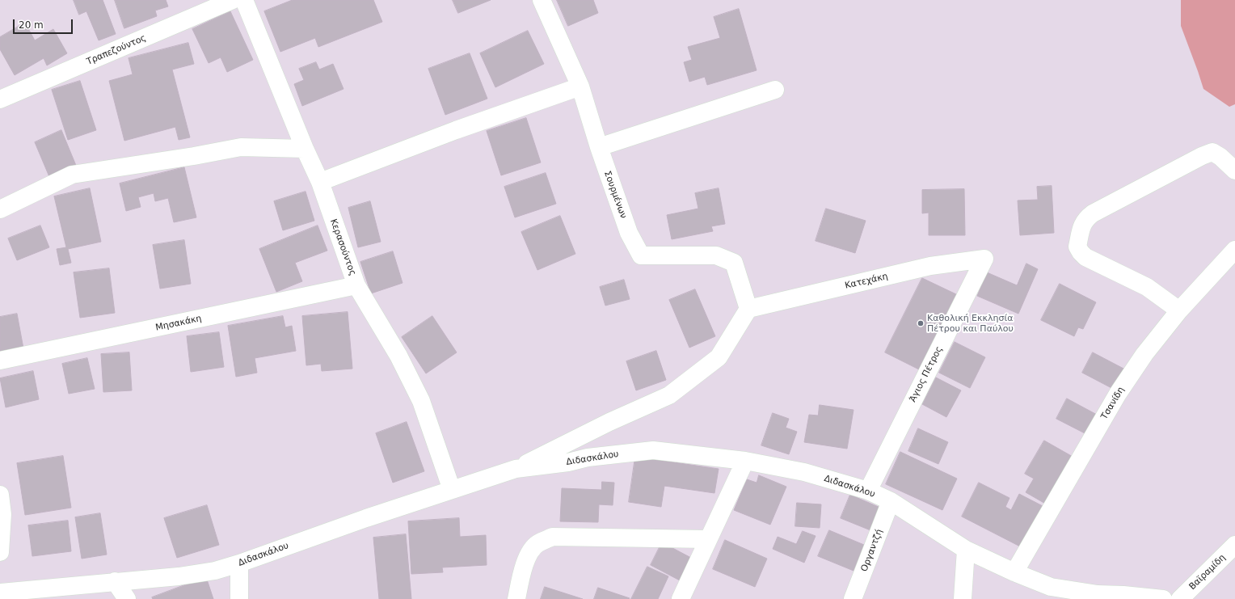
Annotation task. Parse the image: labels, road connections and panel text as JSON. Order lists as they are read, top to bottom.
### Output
{
  "streets": {
    "street": [
      "Τραπεζούντος",
      "Σουρμένων",
      "Κερασούντος",
      "Κατεχάκη",
      "Μησακάκη",
      "Άγιος Πέτρος",
      "Τσανίδη",
      "Διδασκάλου",
      "Οργαντζή",
      "Βαϊραμίδη"
    ]
  },
  "crossings": [
    ["Σουρμένων", "Κατεχάκη"],
    ["Σουρμένων", "Διδασκάλου"],
    ["Κερασούντος", "Μησακάκη"],
    ["Κερασούντος", "Διδασκάλου"],
    ["Κατεχάκη", "Άγιος Πέτρος"],
    ["Κατεχάκη", "Διδασκάλου"],
    ["Άγιος Πέτρος", "Διδασκάλου"],
    ["Τσανίδη", "Διδασκάλου"],
    ["Διδασκάλου", "Οργαντζή"]
  ],
  "places": ["Καθολική Εκκλησία Πέτρου και Παύλου"],
  "scale_bar": "20 m"
}
